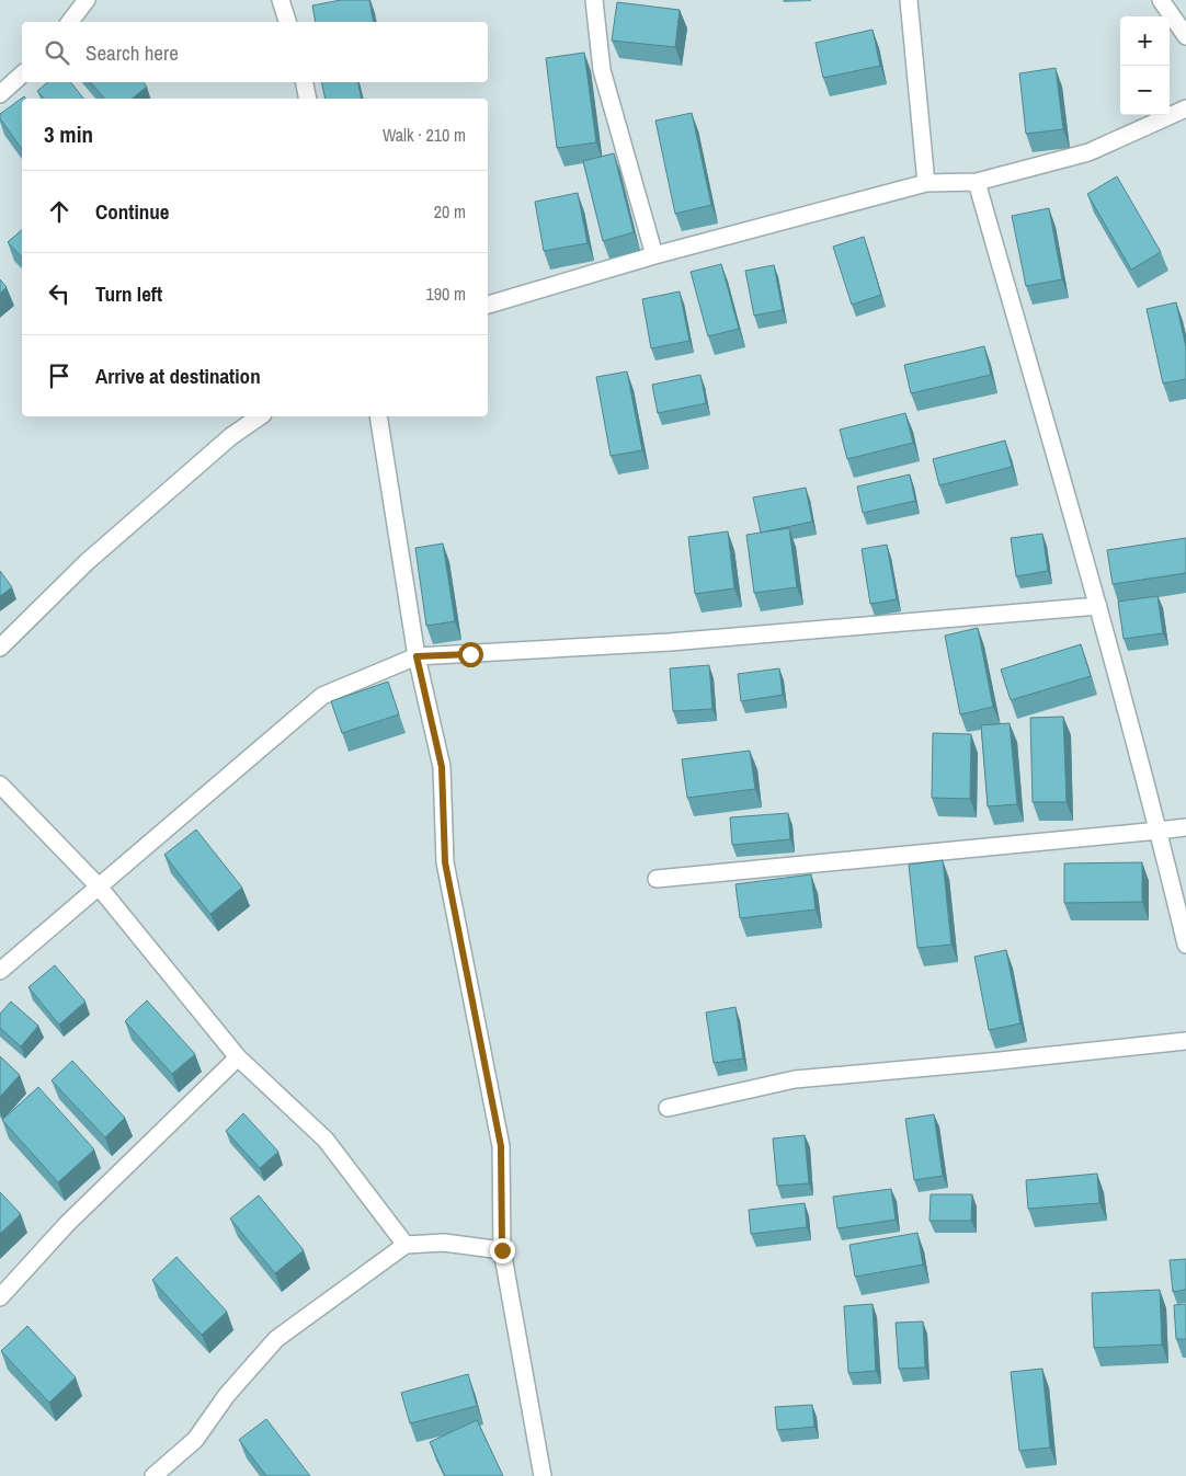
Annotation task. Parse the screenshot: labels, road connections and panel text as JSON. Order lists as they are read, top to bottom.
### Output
{
  "page": {
    "map_buttons": ["+", "−"],
    "search": "Search here",
    "heading": ["3 min", "Walk · 210 m"],
    "list": [
      ["Continue", "20 m"],
      ["Turn left", "190 m"],
      "Arrive at destination"
    ]
  }
}
